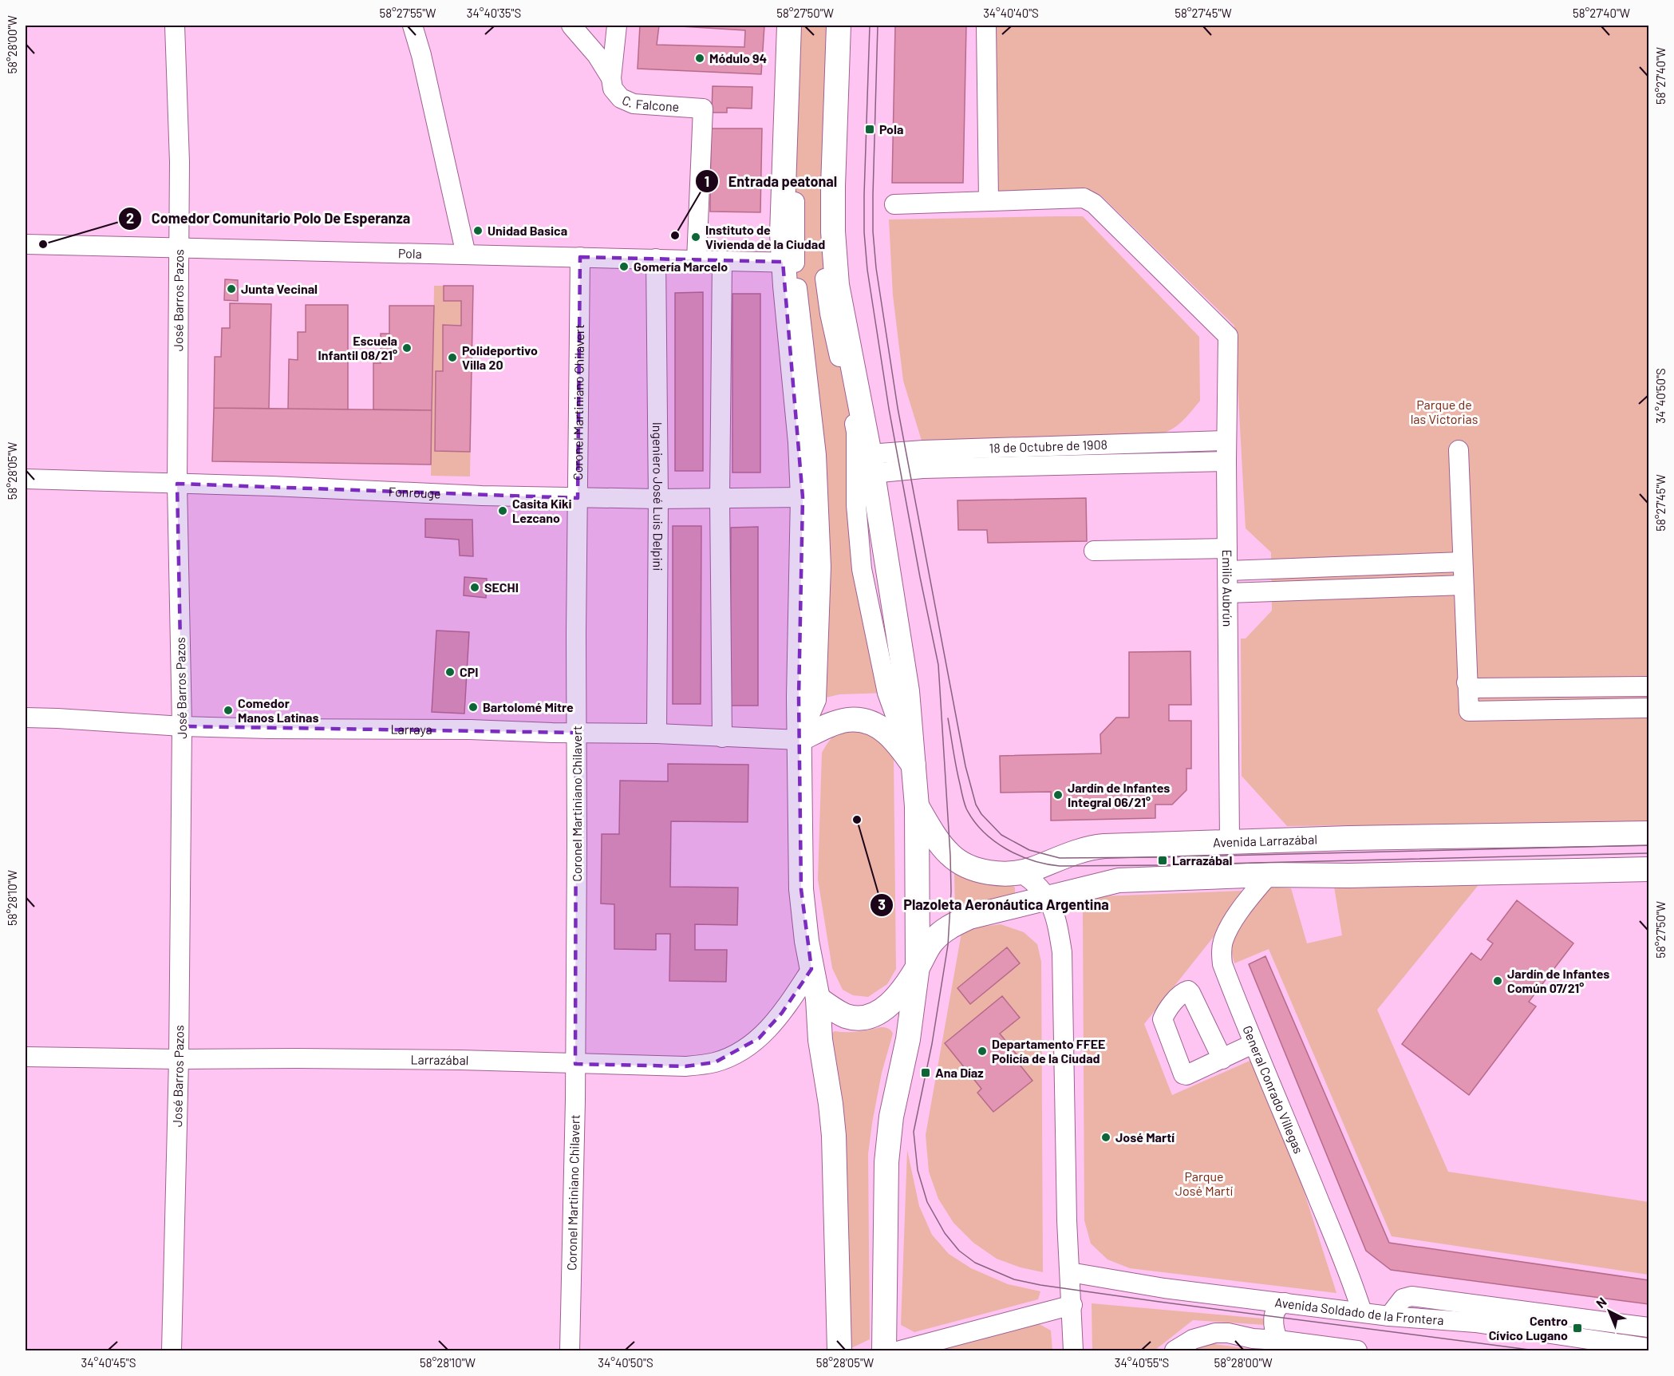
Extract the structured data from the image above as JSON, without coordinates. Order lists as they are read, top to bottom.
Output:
{
  "streets": {
    "main road": ["Avenida Larrazábal"],
    "street": [
      "C. Falcone",
      "Pola",
      "José Barros Pazos",
      "Coronel Martiniano Chilavert",
      "18 de Octubre de 1908",
      "Fonrouge",
      "Ingeniero José Luis Delpini",
      "Emilio Aubrún",
      "Larraya",
      "Larrazábal",
      "General Conrado Villegas",
      "Avenida Soldado de la Frontera"
    ]
  },
  "crossings": [
    ["C. Falcone", "Pola"],
    ["Pola", "José Barros Pazos"],
    ["Pola", "Coronel Martiniano Chilavert"],
    ["Pola", "Ingeniero José Luis Delpini"],
    ["José Barros Pazos", "Fonrouge"],
    ["José Barros Pazos", "Larraya"],
    ["José Barros Pazos", "Larrazábal"],
    ["Coronel Martiniano Chilavert", "Fonrouge"],
    ["Coronel Martiniano Chilavert", "Larraya"],
    ["Coronel Martiniano Chilavert", "Larrazábal"],
    ["18 de Octubre de 1908", "Emilio Aubrún"],
    ["Fonrouge", "Ingeniero José Luis Delpini"],
    ["Ingeniero José Luis Delpini", "Larraya"],
    ["Emilio Aubrún", "Avenida Larrazábal"],
    ["General Conrado Villegas", "Avenida Soldado de la Frontera"]
  ],
  "parks": ["Parque de las Victorias", "Parque José Martí"],
  "places": {
    "other": [
      "Módulo 94",
      "Unidad Basica",
      "Entrada peatonal",
      "Instituto de Vivienda de la Ciudad",
      "Comedor Comunitario Polo De Esperanza",
      "Gomería Marcelo",
      "Junta Vecinal",
      "Escuela Infantil 08/21°",
      "Polideportivo Villa 20",
      "Casita Kiki Lezcano",
      "SECHI",
      "CPI",
      "Bartolomé Mitre",
      "Comedor Manos Latinas",
      "Jardín de Infantes Integral 06/21°",
      "Plazoleta Aeronáutica Argentina",
      "Jardín de Infantes Común 07/21°",
      "Departamento FFEE Policía de la Ciudad",
      "José Martí"
    ],
    "transit": [
      "Pola",
      "Larrazábal",
      "Ana Díaz",
      "Centro Cívico Lugano"
    ]
  },
  "north": "top left",
  "coordinates": [
    "58°27'55\"W",
    "34°40'35\"S",
    "58°27'50\"W",
    "34°40'40\"S",
    "58°27'45\"W",
    "58°27'40\"W",
    "58°28'00\"W",
    "34°40'50\"S",
    "58°28'05\"W",
    "58°28'10\"W",
    "34°40'45\"S",
    "34°40'55\"S"
  ]
}
